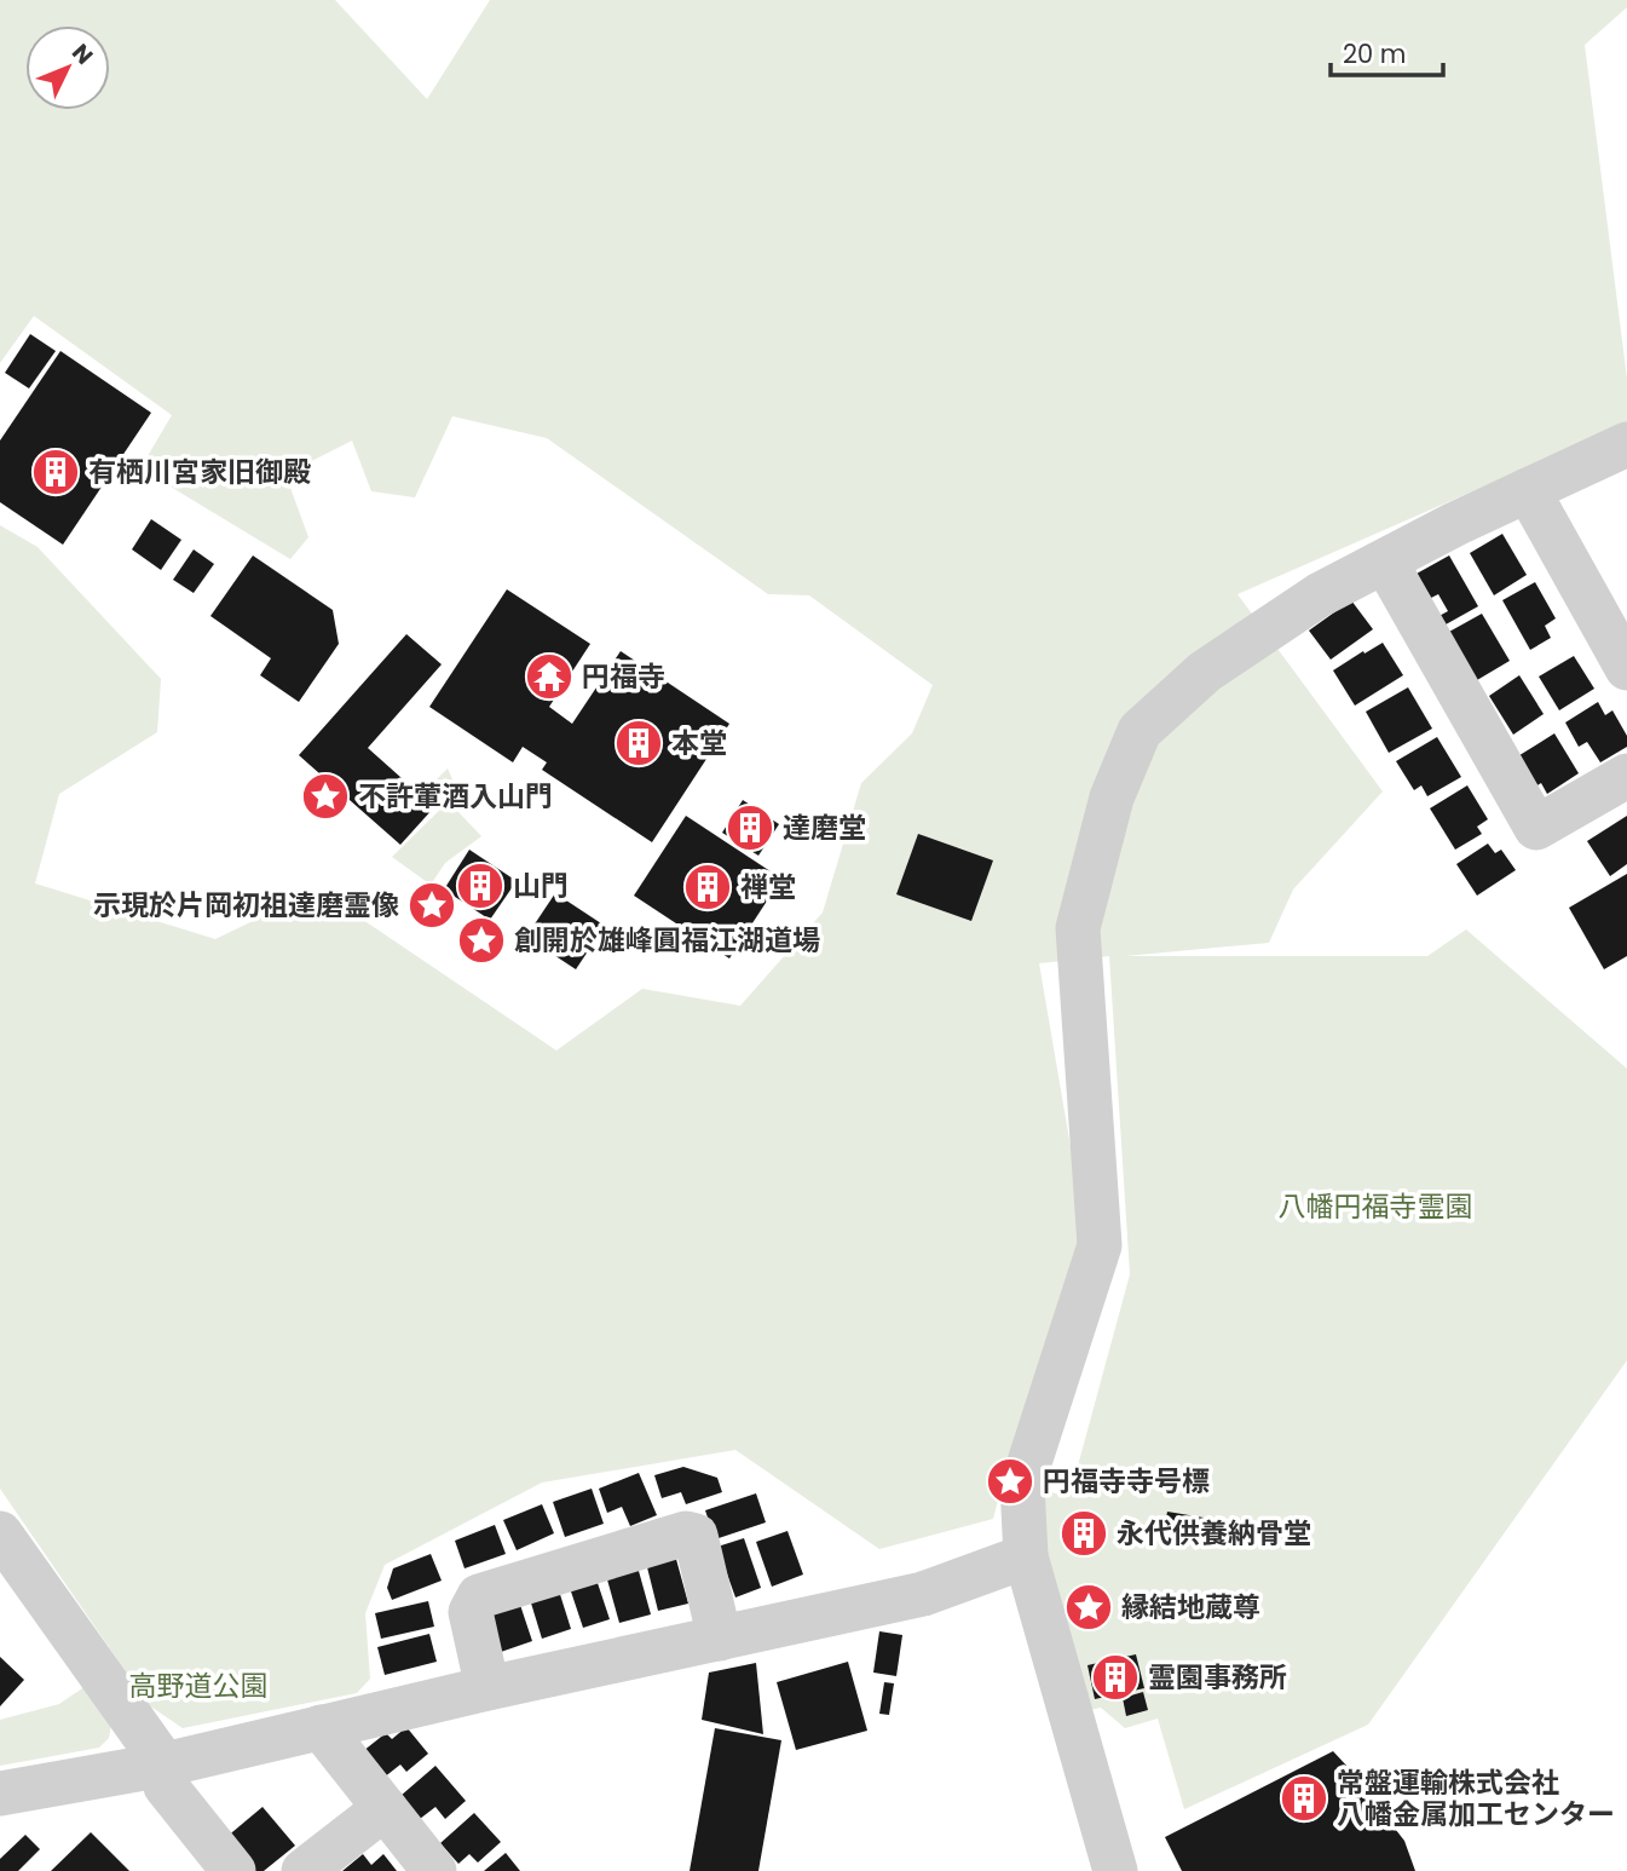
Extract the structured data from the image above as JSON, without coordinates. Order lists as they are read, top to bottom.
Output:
{
  "parks": ["八幡円福寺霊園", "高野道公園"],
  "places": {
    "building": [
      "有栖川宮家旧御殿",
      "本堂",
      "達磨堂",
      "山門",
      "禅堂",
      "永代供養納骨堂",
      "霊園事務所",
      "常盤運輸株式会社 八幡金属加工センター"
    ],
    "temple": ["円福寺"],
    "place": [
      "不許葷酒入山門",
      "示現於片岡初祖達磨霊像",
      "創開於雄峰圓福江湖道場",
      "円福寺寺号標",
      "縁結地蔵尊"
    ]
  },
  "scale_bar": "20 m",
  "north": "top right"
}
